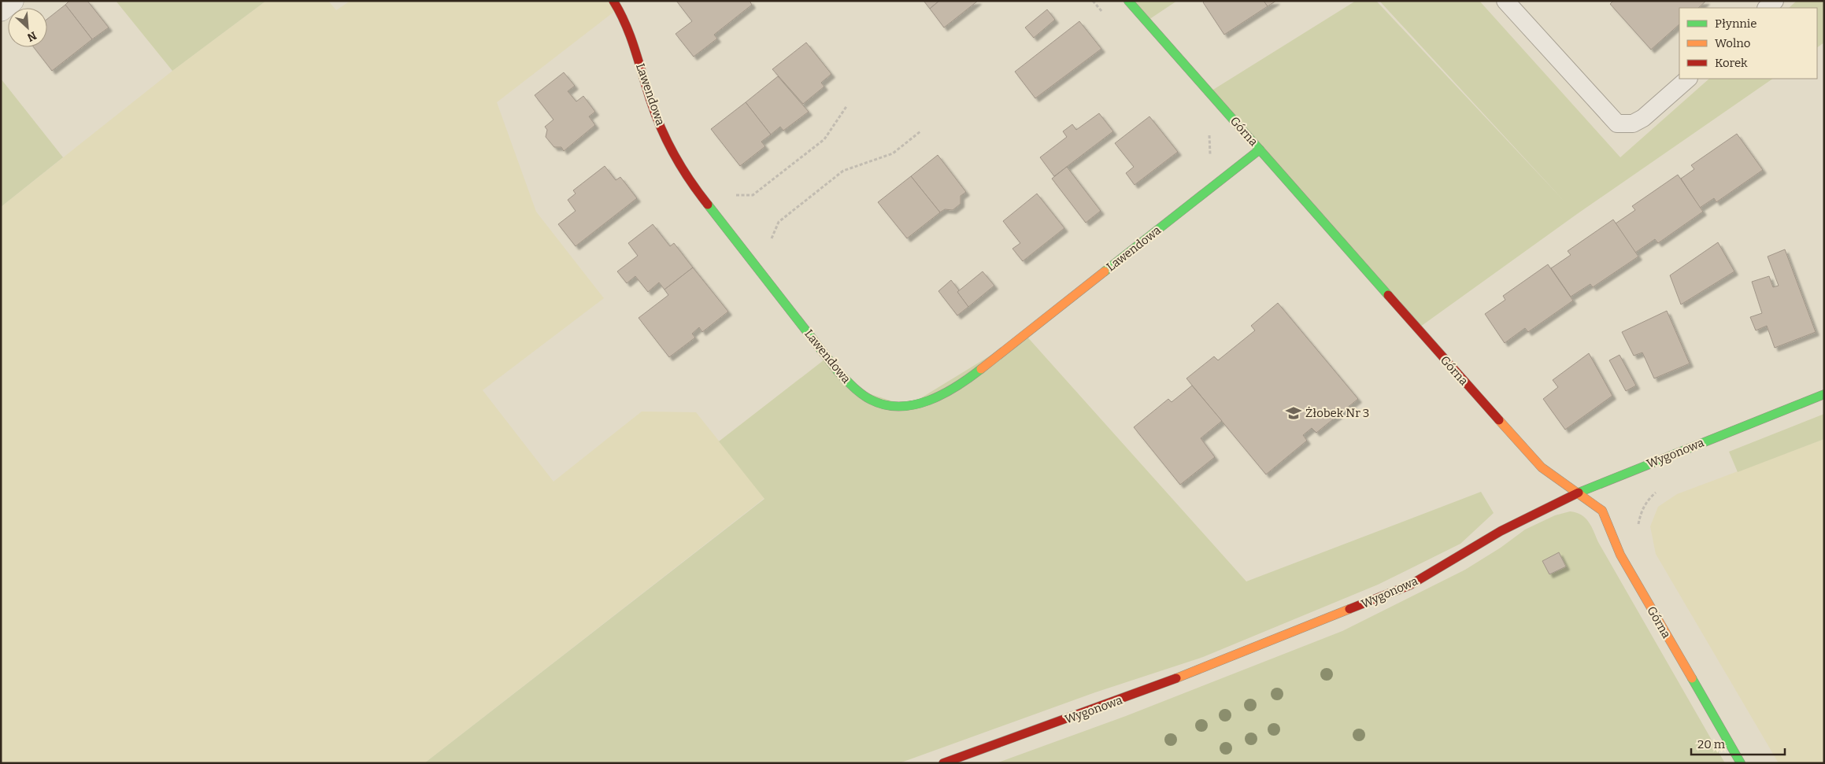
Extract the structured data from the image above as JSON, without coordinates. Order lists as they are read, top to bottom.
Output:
{
  "streets": {
    "street": ["Lawendowa", "Górna", "Wygonowa"]
  },
  "crossings": [
    ["Lawendowa", "Górna"],
    ["Górna", "Wygonowa"]
  ],
  "places": {
    "school or university": ["Żłobek Nr 3"]
  },
  "legend": ["Płynnie", "Wolno", "Korek"],
  "scale_bar": "20 m",
  "north": "bottom right"
}
